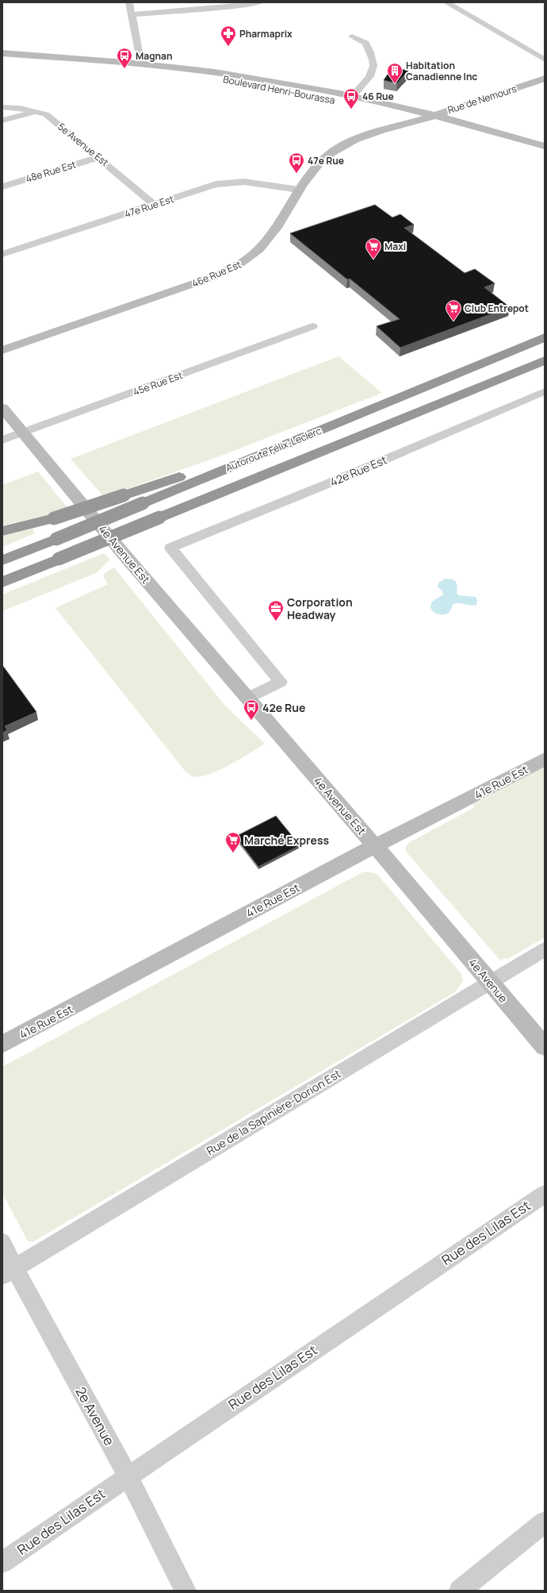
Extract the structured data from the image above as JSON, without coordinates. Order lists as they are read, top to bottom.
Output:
{
  "streets": {
    "highway": ["Autoroute Félix-Leclerc"],
    "street": [
      "Boulevard Henri-Bourassa",
      "Rue de Nemours",
      "5e Avenue Est",
      "48e Rue Est",
      "47e Rue Est",
      "46e Rue Est",
      "45e Rue Est",
      "42e Rue Est",
      "4e Avenue Est",
      "41e Rue Est",
      "4e Avenue",
      "Rue de la Sapinière-Dorion Est",
      "Rue des Lilas Est",
      "2e Avenue"
    ]
  },
  "crossings": [
    ["Boulevard Henri-Bourassa", "Rue de Nemours"],
    ["Boulevard Henri-Bourassa", "46e Rue Est"],
    ["Rue de Nemours", "46e Rue Est"],
    ["5e Avenue Est", "48e Rue Est"],
    ["5e Avenue Est", "47e Rue Est"],
    ["47e Rue Est", "46e Rue Est"],
    ["45e Rue Est", "4e Avenue Est"],
    ["42e Rue Est", "4e Avenue Est"],
    ["4e Avenue Est", "41e Rue Est"],
    ["4e Avenue Est", "4e Avenue"],
    ["4e Avenue", "Rue de la Sapinière-Dorion Est"],
    ["Rue de la Sapinière-Dorion Est", "2e Avenue"],
    ["Rue des Lilas Est", "2e Avenue"]
  ],
  "places": {
    "pharmacy": ["Pharmaprix"],
    "bus stop": [
      "Magnan",
      "46 Rue",
      "47e Rue",
      "42e Rue"
    ],
    "building": ["Habitation Canadienne Inc"],
    "supermarket": ["Maxi", "Club Entrepot", "Marché Express"],
    "office": ["Corporation Headway"]
  }
}
